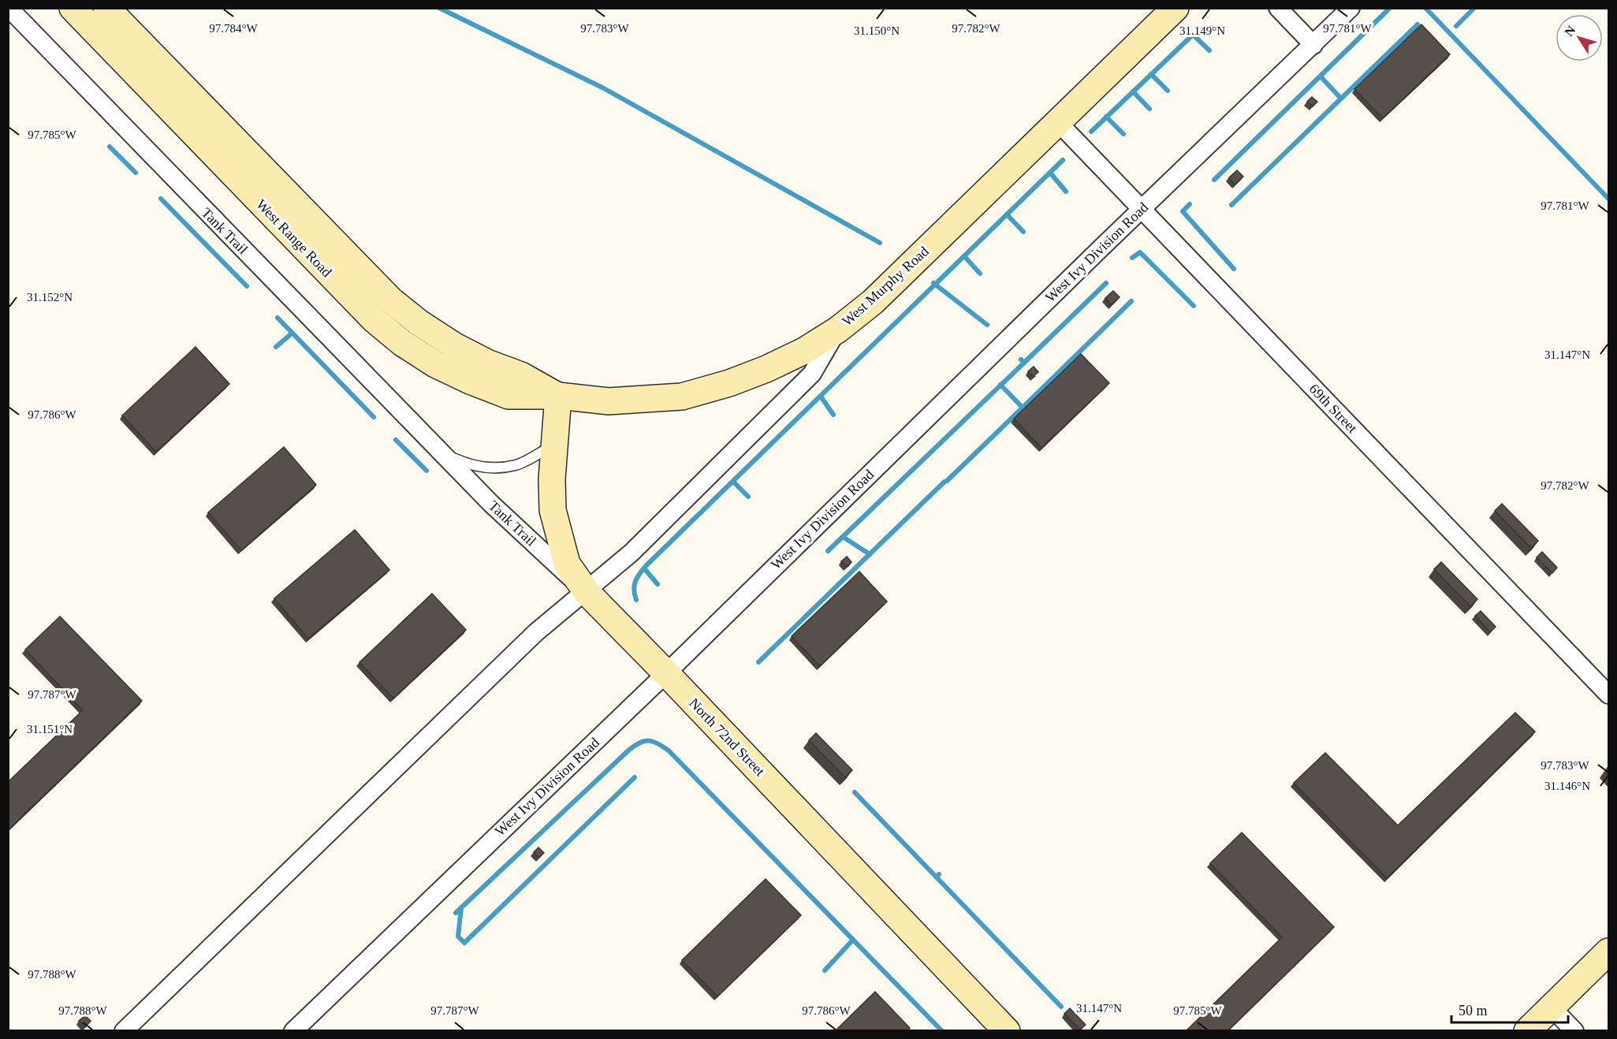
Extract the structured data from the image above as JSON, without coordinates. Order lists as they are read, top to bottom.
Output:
{
  "streets": {
    "street": [
      "Tank Trail",
      "West Range Road",
      "West Ivy Division Road",
      "West Murphy Road",
      "69th Street",
      "North 72nd Street"
    ]
  },
  "crossings": [
    ["Tank Trail", "West Murphy Road"],
    ["Tank Trail", "North 72nd Street"],
    ["West Range Road", "West Murphy Road"],
    ["West Range Road", "North 72nd Street"],
    ["West Ivy Division Road", "69th Street"],
    ["West Ivy Division Road", "North 72nd Street"],
    ["West Murphy Road", "69th Street"],
    ["West Murphy Road", "North 72nd Street"]
  ],
  "scale_bar": "50 m",
  "north": "top left",
  "coordinates": [
    "97.784°W",
    "97.783°W",
    "97.782°W",
    "97.781°W",
    "31.150°N",
    "31.149°N",
    "97.785°W",
    "31.152°N",
    "31.147°N",
    "97.786°W",
    "97.787°W",
    "31.151°N",
    "31.146°N",
    "97.788°W"
  ]
}
